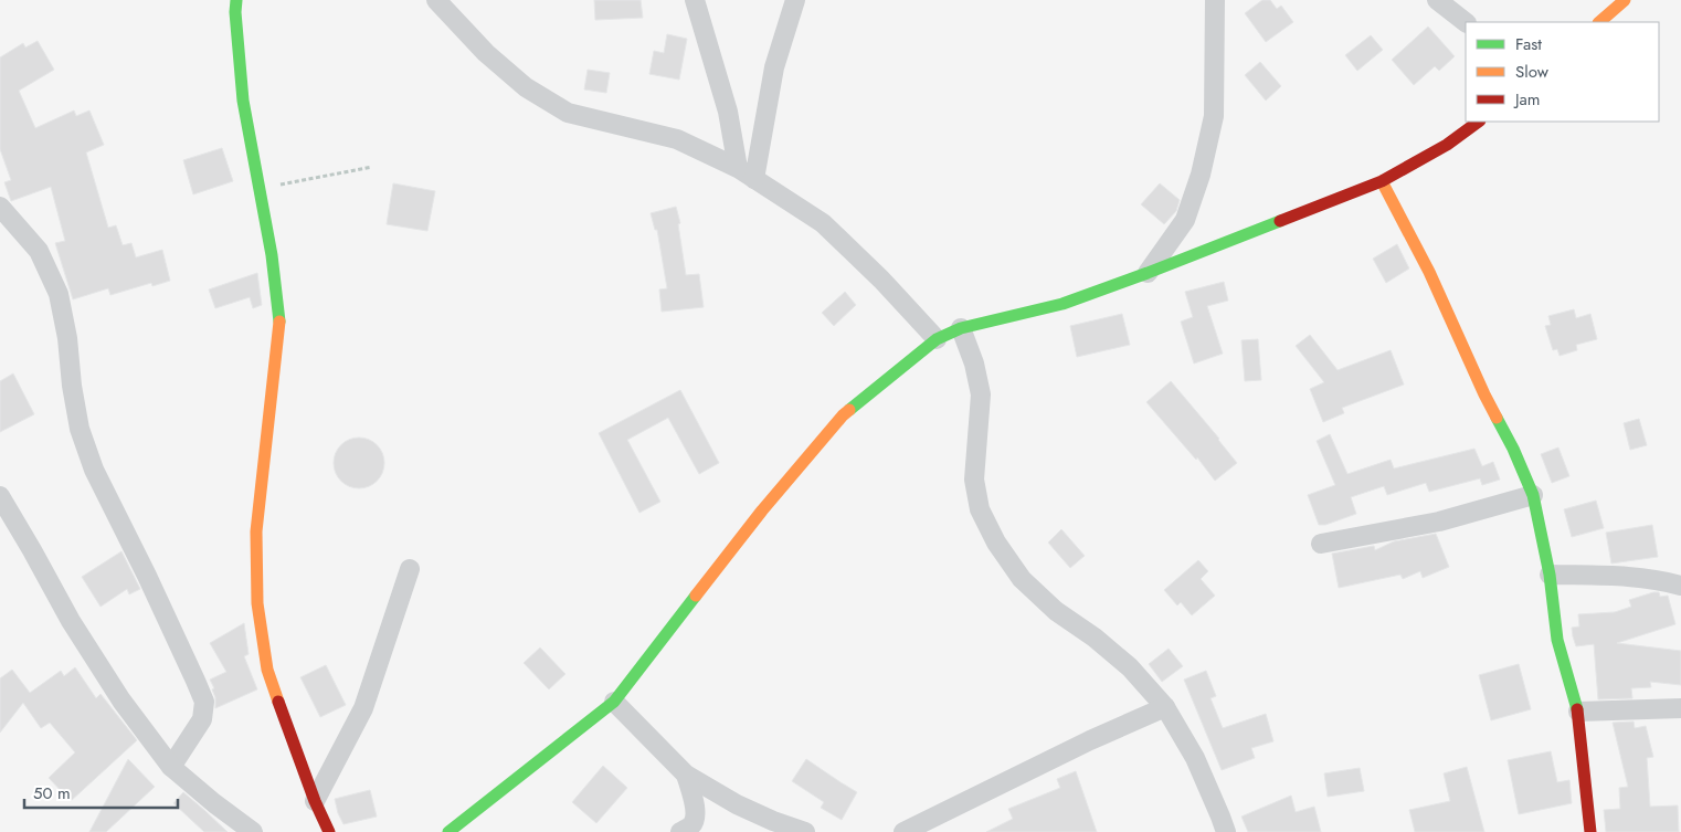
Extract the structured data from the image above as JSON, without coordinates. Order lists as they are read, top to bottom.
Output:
{
  "legend": ["Fast", "Slow", "Jam"],
  "scale_bar": "50 m"
}
